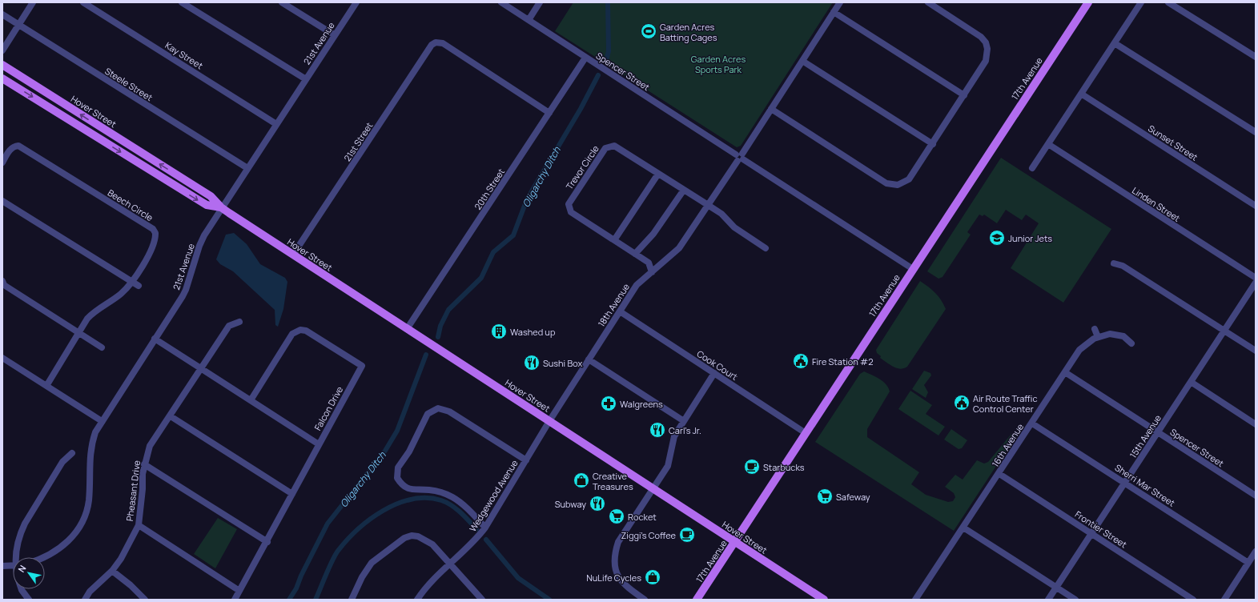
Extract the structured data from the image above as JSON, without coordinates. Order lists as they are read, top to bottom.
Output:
{
  "streets": {
    "main road": ["17th Avenue", "Hover Street"],
    "street": [
      "21st Avenue",
      "Kay Street",
      "Spencer Street",
      "Steele Street",
      "21st Street",
      "Sunset Street",
      "Trevor Circle",
      "20th Street",
      "Linden Street",
      "Beech Circle",
      "18th Avenue",
      "Cook Court",
      "Falcon Drive",
      "15th Avenue",
      "16th Avenue",
      "Sherri Mar Street",
      "Pheasant Drive",
      "Wedgewood Avenue",
      "Frontier Street"
    ]
  },
  "crossings": [
    ["21st Avenue", "Kay Street"],
    ["21st Avenue", "Steele Street"],
    ["21st Avenue", "Hover Street"],
    ["Spencer Street", "17th Avenue"],
    ["Spencer Street", "20th Street"],
    ["Spencer Street", "18th Avenue"],
    ["Spencer Street", "15th Avenue"],
    ["Spencer Street", "16th Avenue"],
    ["17th Avenue", "Hover Street"],
    ["17th Avenue", "Cook Court"],
    ["Hover Street", "21st Street"],
    ["Hover Street", "20th Street"],
    ["Hover Street", "18th Avenue"],
    ["Hover Street", "Wedgewood Avenue"],
    ["21st Street", "20th Street"],
    ["Trevor Circle", "18th Avenue"],
    ["18th Avenue", "Cook Court"],
    ["18th Avenue", "Wedgewood Avenue"],
    ["15th Avenue", "Sherri Mar Street"],
    ["15th Avenue", "Frontier Street"],
    ["16th Avenue", "Sherri Mar Street"],
    ["16th Avenue", "Frontier Street"]
  ],
  "water": ["Oligarchy Ditch"],
  "parks": ["Garden Acres Sports Park"],
  "places": {
    "sports": ["Garden Acres Batting Cages"],
    "school or university": ["Junior Jets"],
    "building": ["Washed up"],
    "public building": ["Fire Station #2", "Air Route Traffic Control Center"],
    "restaurant": ["Sushi Box", "Carl's Jr.", "Subway"],
    "pharmacy": ["Walgreens"],
    "cafe": ["Starbucks", "Ziggi's Coffee"],
    "shop": ["Creative Treasures", "NuLife Cycles"],
    "supermarket": ["Safeway", "Rocket"]
  },
  "north": "top left"
}
